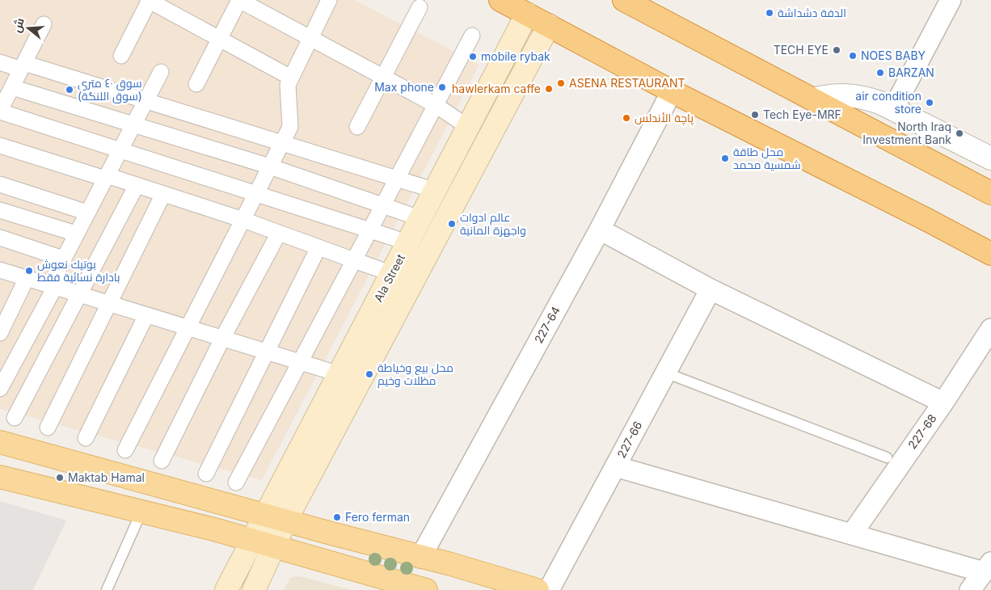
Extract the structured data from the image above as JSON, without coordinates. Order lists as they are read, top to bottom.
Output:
{
  "streets": {
    "main road": ["Ala Street"],
    "street": ["227-64", "227-68", "227-66"]
  },
  "places": [
    "الدفة دشداشة",
    "TECH EYE",
    "NOES BABY",
    "mobile rybak",
    "BARZAN",
    "ASENA RESTAURANT",
    "Max phone",
    "hawlerkam caffe",
    "سوق ٤٠ متري (سوق اللنگة)",
    "air condition store",
    "Tech Eye-MRF",
    "پاچة الأندلس",
    "North Iraq Investment Bank",
    "محل طاقة شمسية محمد",
    "عالم ادوات واجهزة المانية",
    "بوتيك نعوش بادارة نسائية فقط",
    "محل بيع وخياطة مظلات وخيم",
    "Maktab Hamal",
    "Fero ferman"
  ],
  "north": "left"
}
